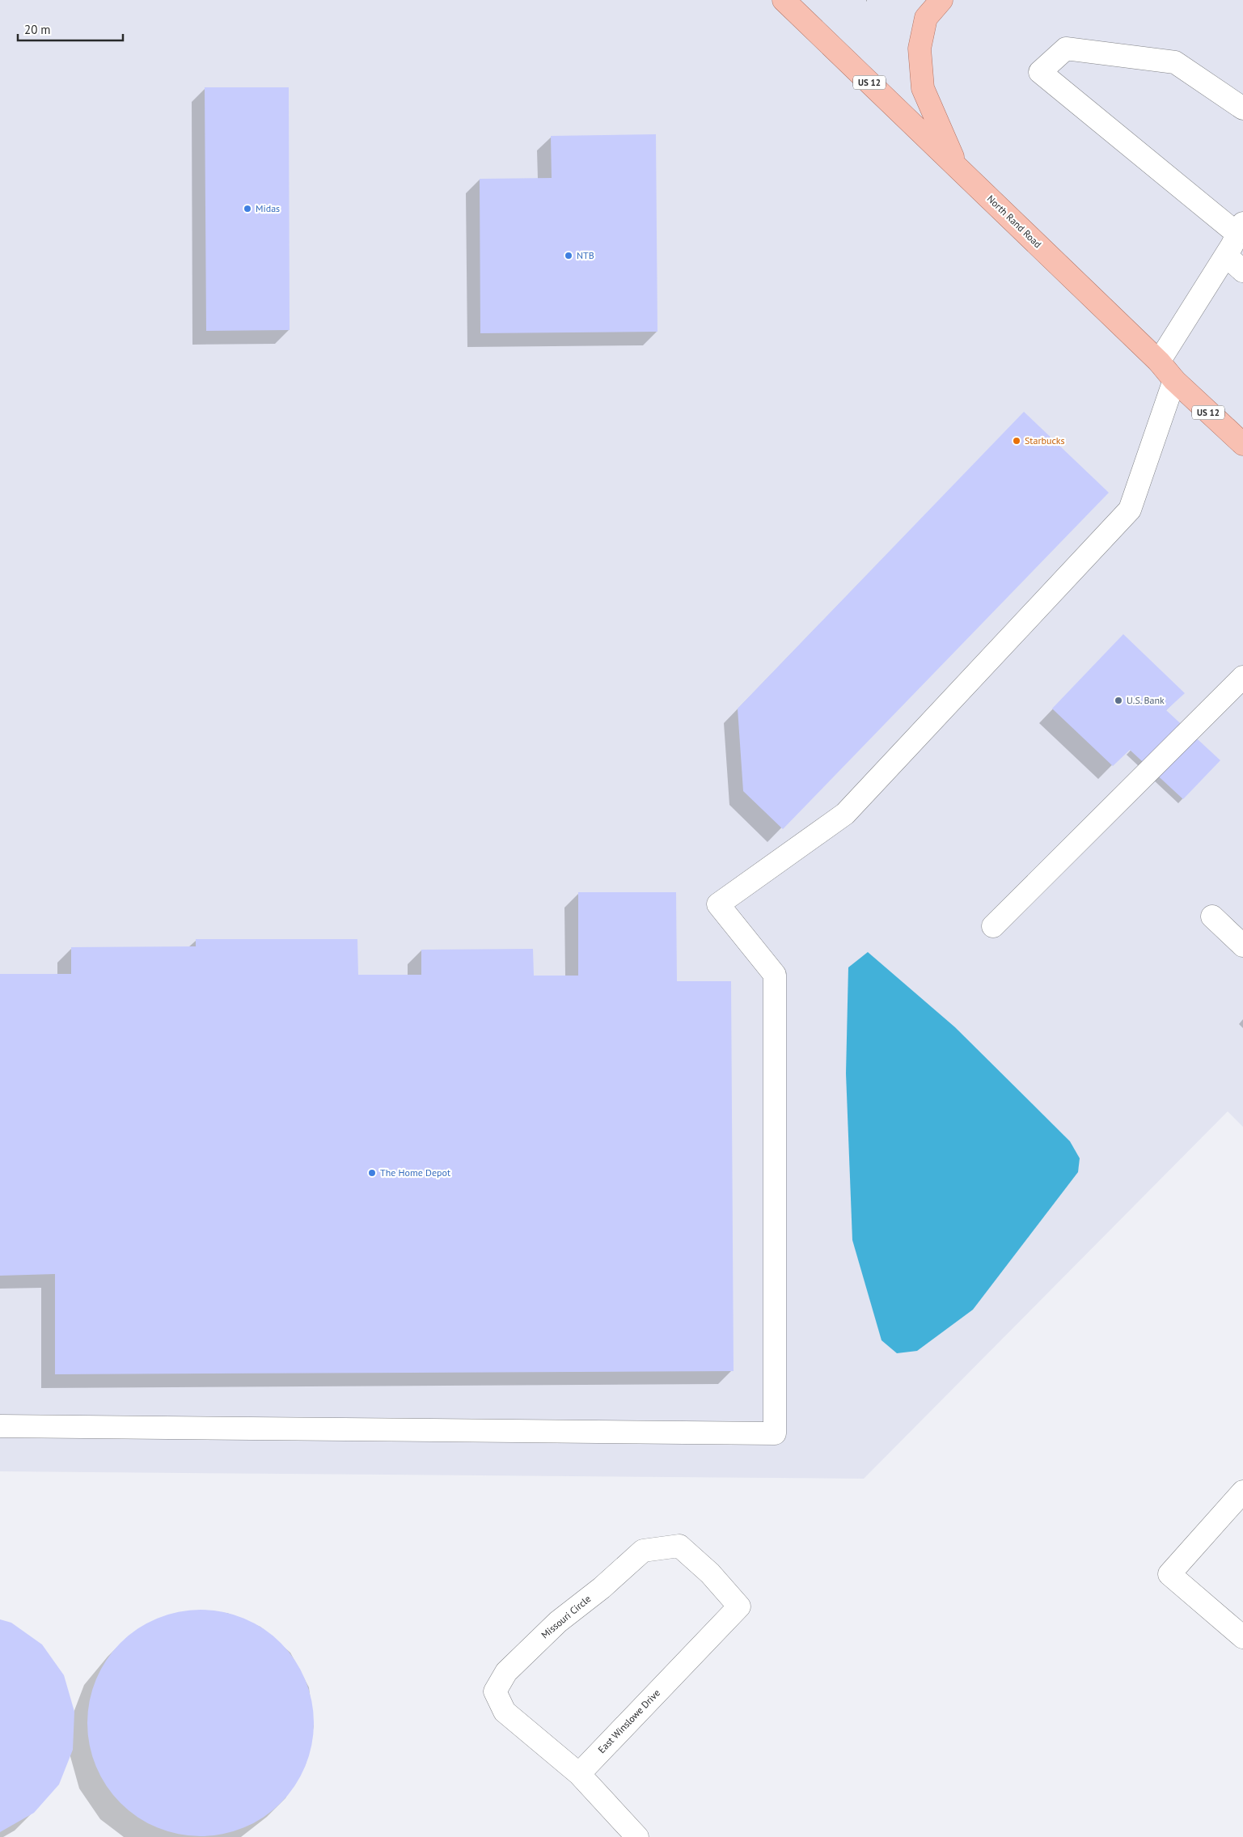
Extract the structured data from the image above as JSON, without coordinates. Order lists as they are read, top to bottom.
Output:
{
  "streets": {
    "main road": ["US 12", "North Rand Road"],
    "street": ["Missouri Circle", "East Winslowe Drive"]
  },
  "crossings": [
    ["Missouri Circle", "East Winslowe Drive"]
  ],
  "places": [
    "Midas",
    "NTB",
    "Starbucks",
    "U.S. Bank",
    "The Home Depot"
  ],
  "scale_bar": "20 m"
}
